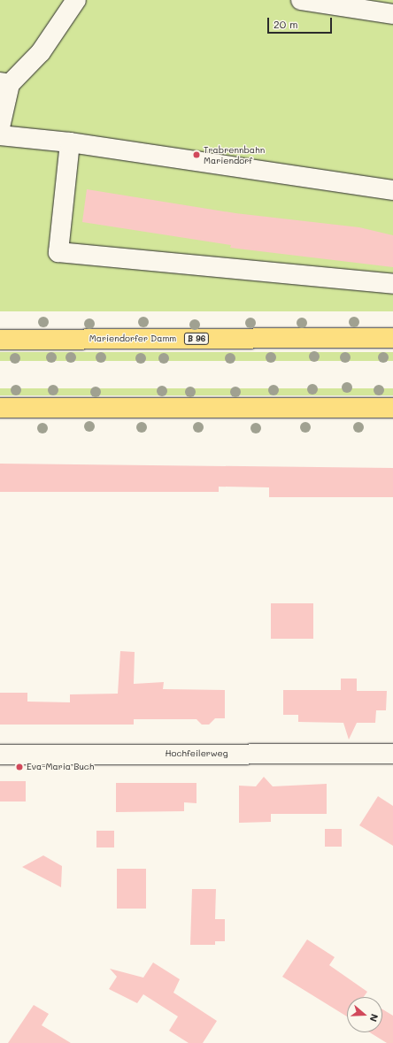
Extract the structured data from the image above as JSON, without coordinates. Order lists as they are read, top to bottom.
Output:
{
  "streets": {
    "main road": ["Mariendorfer Damm", "B 96"],
    "street": ["Hochfeilerweg"]
  },
  "places": ["Trabrennbahn Mariendorf", "Eva-Maria Buch"],
  "scale_bar": "20 m",
  "north": "right"
}
